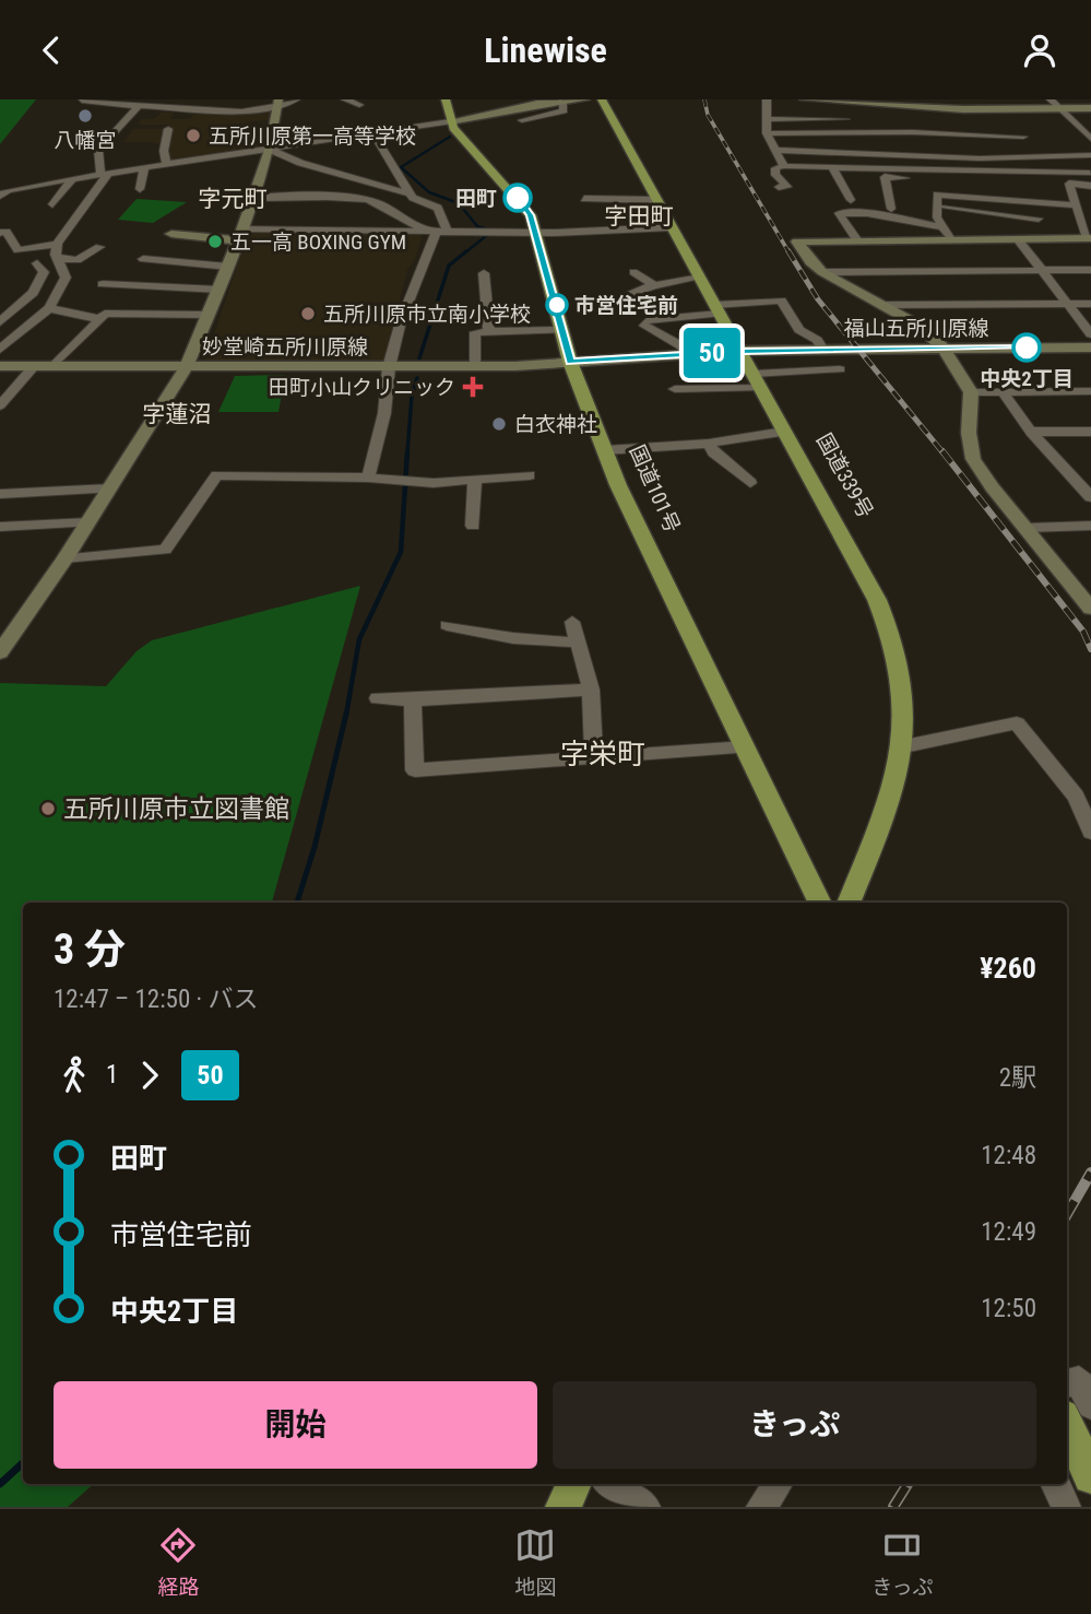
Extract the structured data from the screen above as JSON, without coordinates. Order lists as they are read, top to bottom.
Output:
{
  "streets": {
    "highway": ["国道339号", "国道101号"],
    "street": ["福山五所川原線", "妙堂崎五所川原線"]
  },
  "crossings": [
    ["福山五所川原線", "妙堂崎五所川原線"],
    ["福山五所川原線", "国道339号"],
    ["妙堂崎五所川原線", "国道101号"]
  ],
  "districts": [
    "字元町",
    "字田町",
    "字蓮沼",
    "字栄町"
  ],
  "places": {
    "other": [
      "八幡宮",
      "五所川原第一高等学校",
      "田町",
      "五一高 BOXING GYM",
      "市営住宅前",
      "五所川原市立南小学校",
      "中央2丁目",
      "白衣神社",
      "五所川原市立図書館"
    ],
    "health": ["田町小山クリニック"]
  },
  "lines": ["bus line 50"],
  "page": {
    "header": "Linewise",
    "on_map": "50",
    "heading": ["3 分", "12:47 – 12:50 · バス", "¥260"],
    "legs": ["1", "50", "2駅"],
    "list": [
      {
        "name": "田町",
        "value": "12:48"
      },
      {
        "name": "市営住宅前",
        "value": "12:49"
      },
      {
        "name": "中央2丁目",
        "value": "12:50"
      }
    ],
    "buttons": ["開始", "きっぷ"],
    "tabs": ["経路", "地図", "きっぷ"]
  }
}
